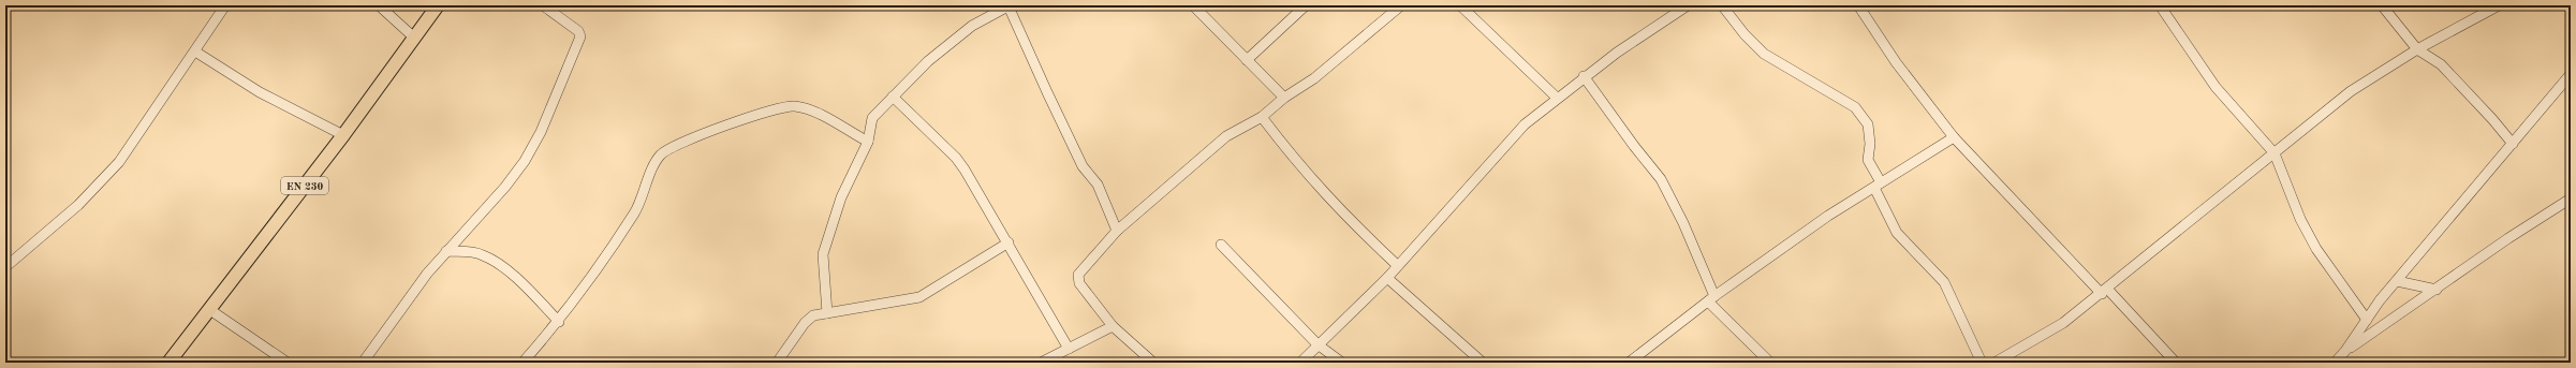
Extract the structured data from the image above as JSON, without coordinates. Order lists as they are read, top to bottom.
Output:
{
  "streets": {
    "main road": ["EN 230"]
  }
}
